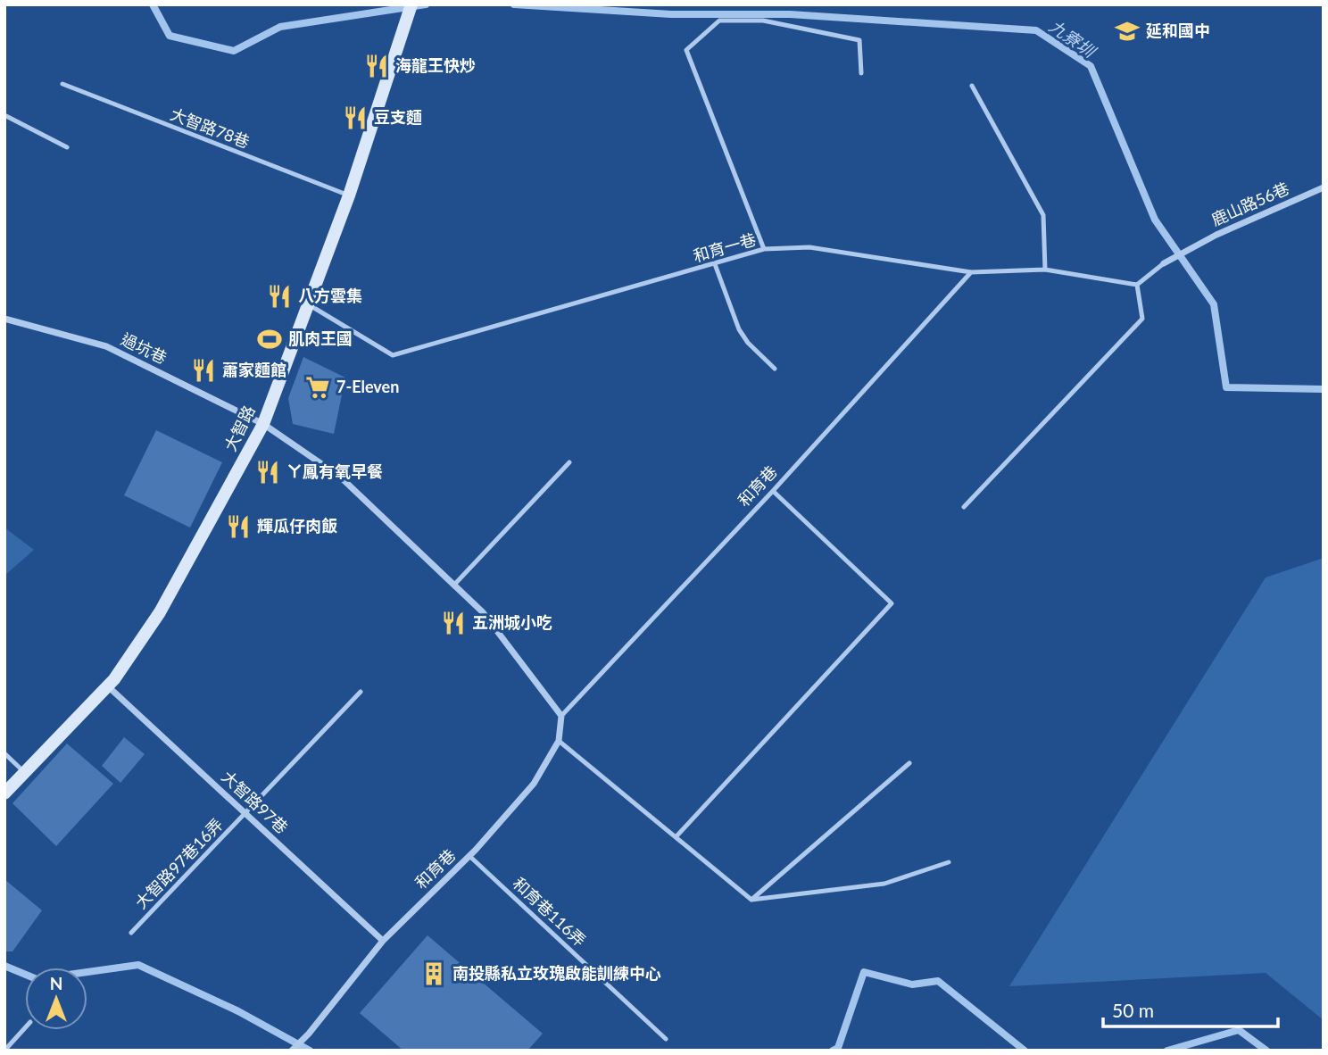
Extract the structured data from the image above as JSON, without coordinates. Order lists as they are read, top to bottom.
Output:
{
  "streets": {
    "street": [
      "鹿山路56巷",
      "過坑巷",
      "大智路",
      "和育巷",
      "大智路97巷"
    ],
    "lane": [
      "大智路78巷",
      "和育一巷",
      "大智路97巷16弄",
      "和育巷116弄"
    ]
  },
  "crossings": [
    ["大智路78巷", "大智路"],
    ["和育一巷", "大智路"],
    ["和育一巷", "和育巷"],
    ["過坑巷", "大智路"],
    ["大智路", "大智路97巷"],
    ["和育巷", "大智路97巷"],
    ["和育巷", "和育巷116弄"],
    ["大智路97巷", "大智路97巷16弄"]
  ],
  "water": ["九寮圳"],
  "places": {
    "school or university": ["延和國中"],
    "restaurant": [
      "海龍王快炒",
      "豆支麵",
      "八方雲集",
      "蕭家麵館",
      "ㄚ鳳有氧早餐",
      "輝瓜仔肉飯",
      "五洲城小吃"
    ],
    "sports": ["肌肉王國"],
    "supermarket": ["7-Eleven"],
    "building": ["南投縣私立玫瑰啟能訓練中心"]
  },
  "scale_bar": "50 m",
  "north": "top"
}
